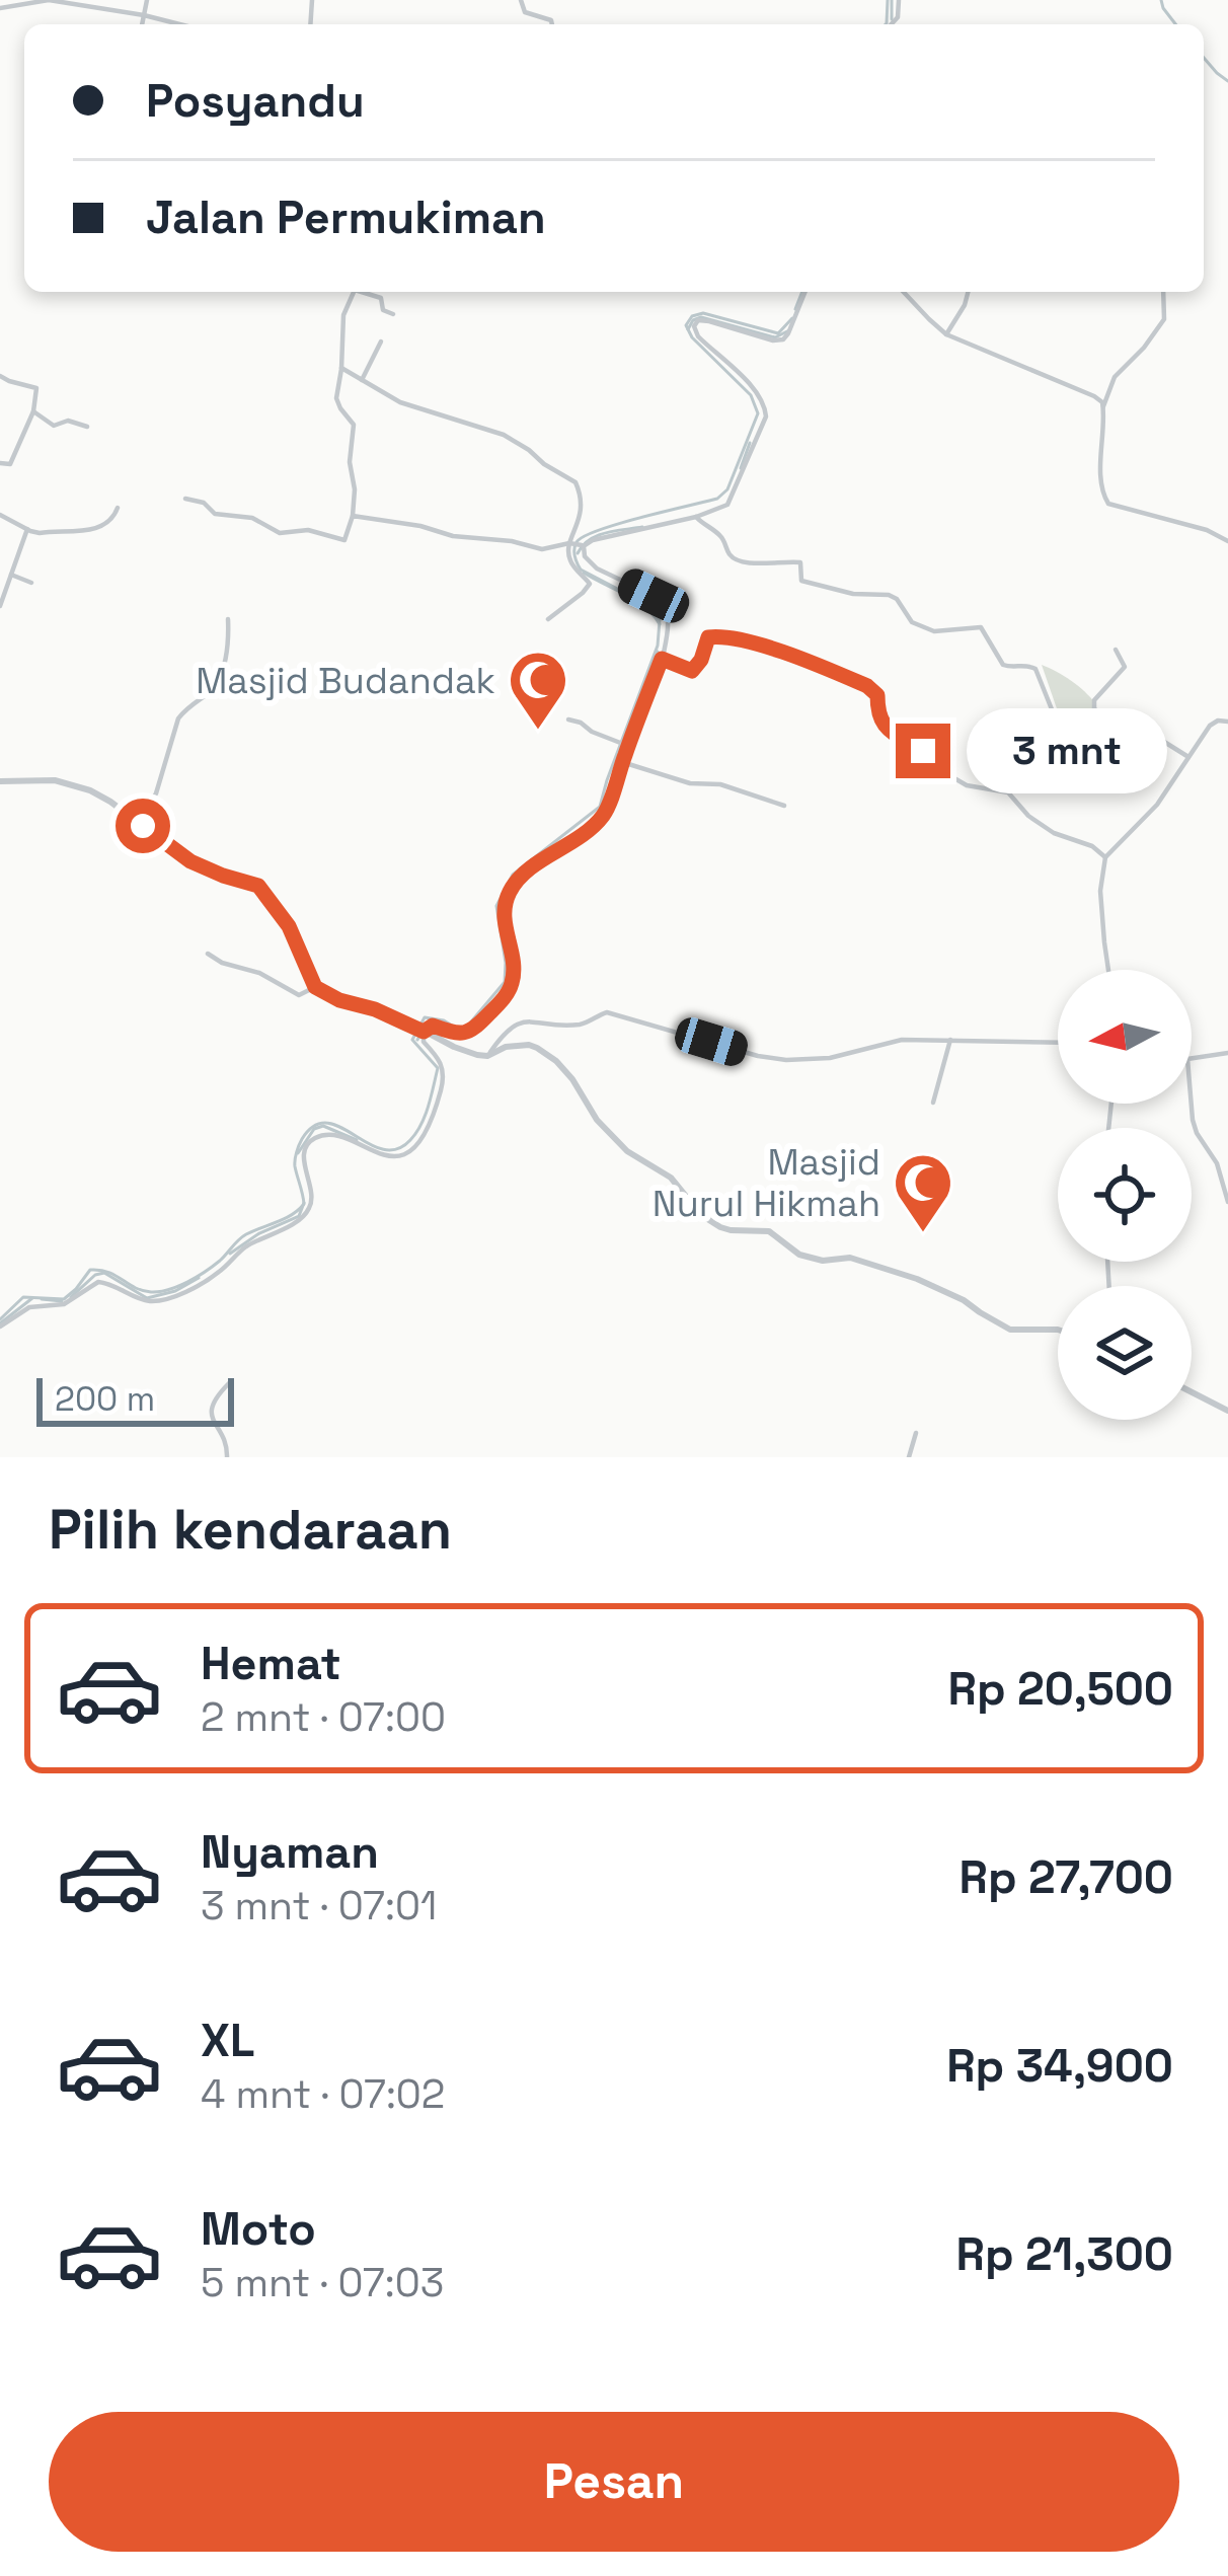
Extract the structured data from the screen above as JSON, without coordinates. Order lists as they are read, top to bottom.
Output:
{
  "places": {
    "mosque": ["Masjid Budandak", "Masjid Nurul Hikmah"]
  },
  "scale_bar": "200 m",
  "north": "left",
  "page": {
    "banner": ["Posyandu", "Jalan Permukiman"],
    "bubble": "3 mnt",
    "scale": "200 m",
    "heading": "Pilih kendaraan",
    "list": [
      {
        "name": "Hemat",
        "note": "2 mnt · 07:00",
        "value": "Rp 20,500"
      },
      {
        "name": "Nyaman",
        "note": "3 mnt · 07:01",
        "value": "Rp 27,700"
      },
      {
        "name": "XL",
        "note": "4 mnt · 07:02",
        "value": "Rp 34,900"
      },
      {
        "name": "Moto",
        "note": "5 mnt · 07:03",
        "value": "Rp 21,300"
      }
    ],
    "buttons": "Pesan"
  }
}
